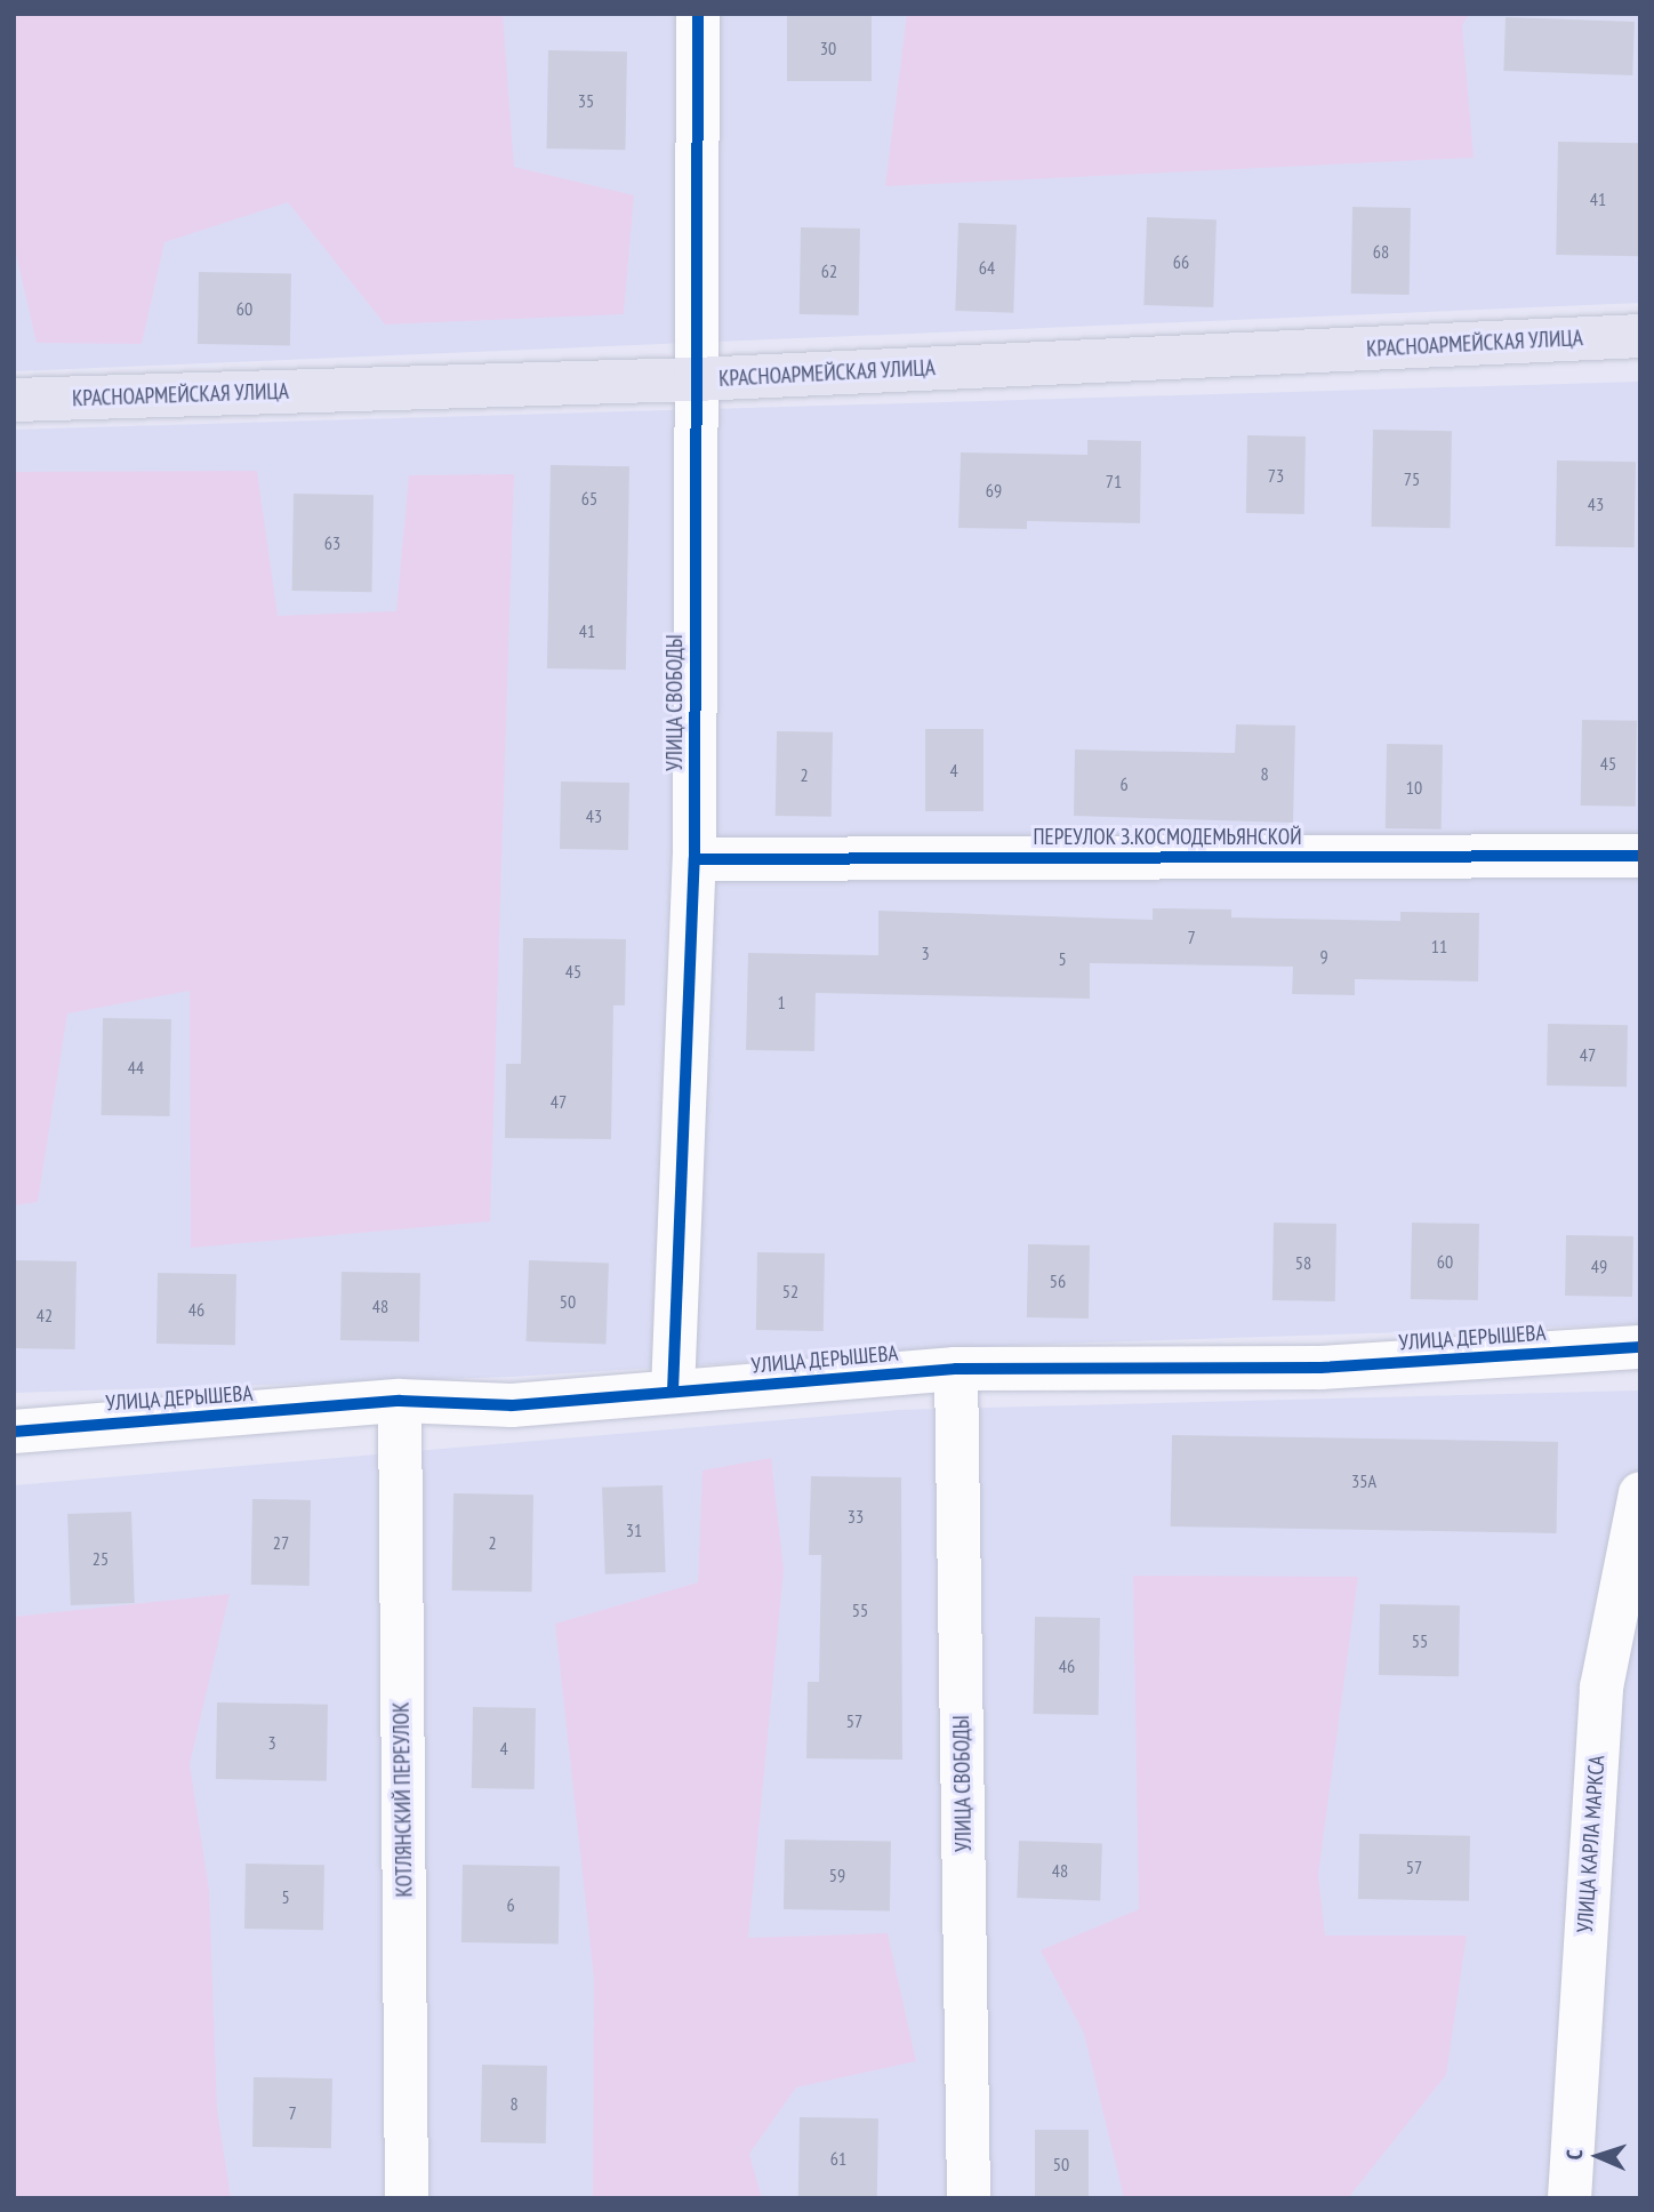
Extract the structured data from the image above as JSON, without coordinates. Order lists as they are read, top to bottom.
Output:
{
  "streets": {
    "main road": ["КРАСНОАРМЕЙСКАЯ УЛИЦА"],
    "street": [
      "УЛИЦА СВОБОДЫ",
      "ПЕРЕУЛОК З.КОСМОДЕМЬЯНСКОЙ",
      "УЛИЦА ДЕРЫШЕВА",
      "КОТЛЯНСКИЙ ПЕРЕУЛОК",
      "УЛИЦА КАРЛА МАРКСА"
    ]
  },
  "crossings": [
    ["КРАСНОАРМЕЙСКАЯ УЛИЦА", "УЛИЦА СВОБОДЫ"],
    ["УЛИЦА СВОБОДЫ", "ПЕРЕУЛОК З.КОСМОДЕМЬЯНСКОЙ"],
    ["УЛИЦА СВОБОДЫ", "УЛИЦА ДЕРЫШЕВА"],
    ["УЛИЦА ДЕРЫШЕВА", "КОТЛЯНСКИЙ ПЕРЕУЛОК"]
  ],
  "house_numbers": [
    "30",
    "35",
    "41",
    "68",
    "66",
    "64",
    "62",
    "60",
    "73",
    "75",
    "71",
    "69",
    "65",
    "43",
    "63",
    "41",
    "45",
    "4",
    "8",
    "2",
    "6",
    "10",
    "43",
    "7",
    "11",
    "3",
    "9",
    "5",
    "45",
    "1",
    "47",
    "44",
    "47",
    "60",
    "58",
    "49",
    "56",
    "52",
    "50",
    "48",
    "46",
    "42",
    "35А",
    "33",
    "31",
    "27",
    "2",
    "25",
    "55",
    "55",
    "46",
    "57",
    "3",
    "4",
    "57",
    "48",
    "59",
    "5",
    "6",
    "8",
    "7",
    "61",
    "50"
  ],
  "north": "left"
}
